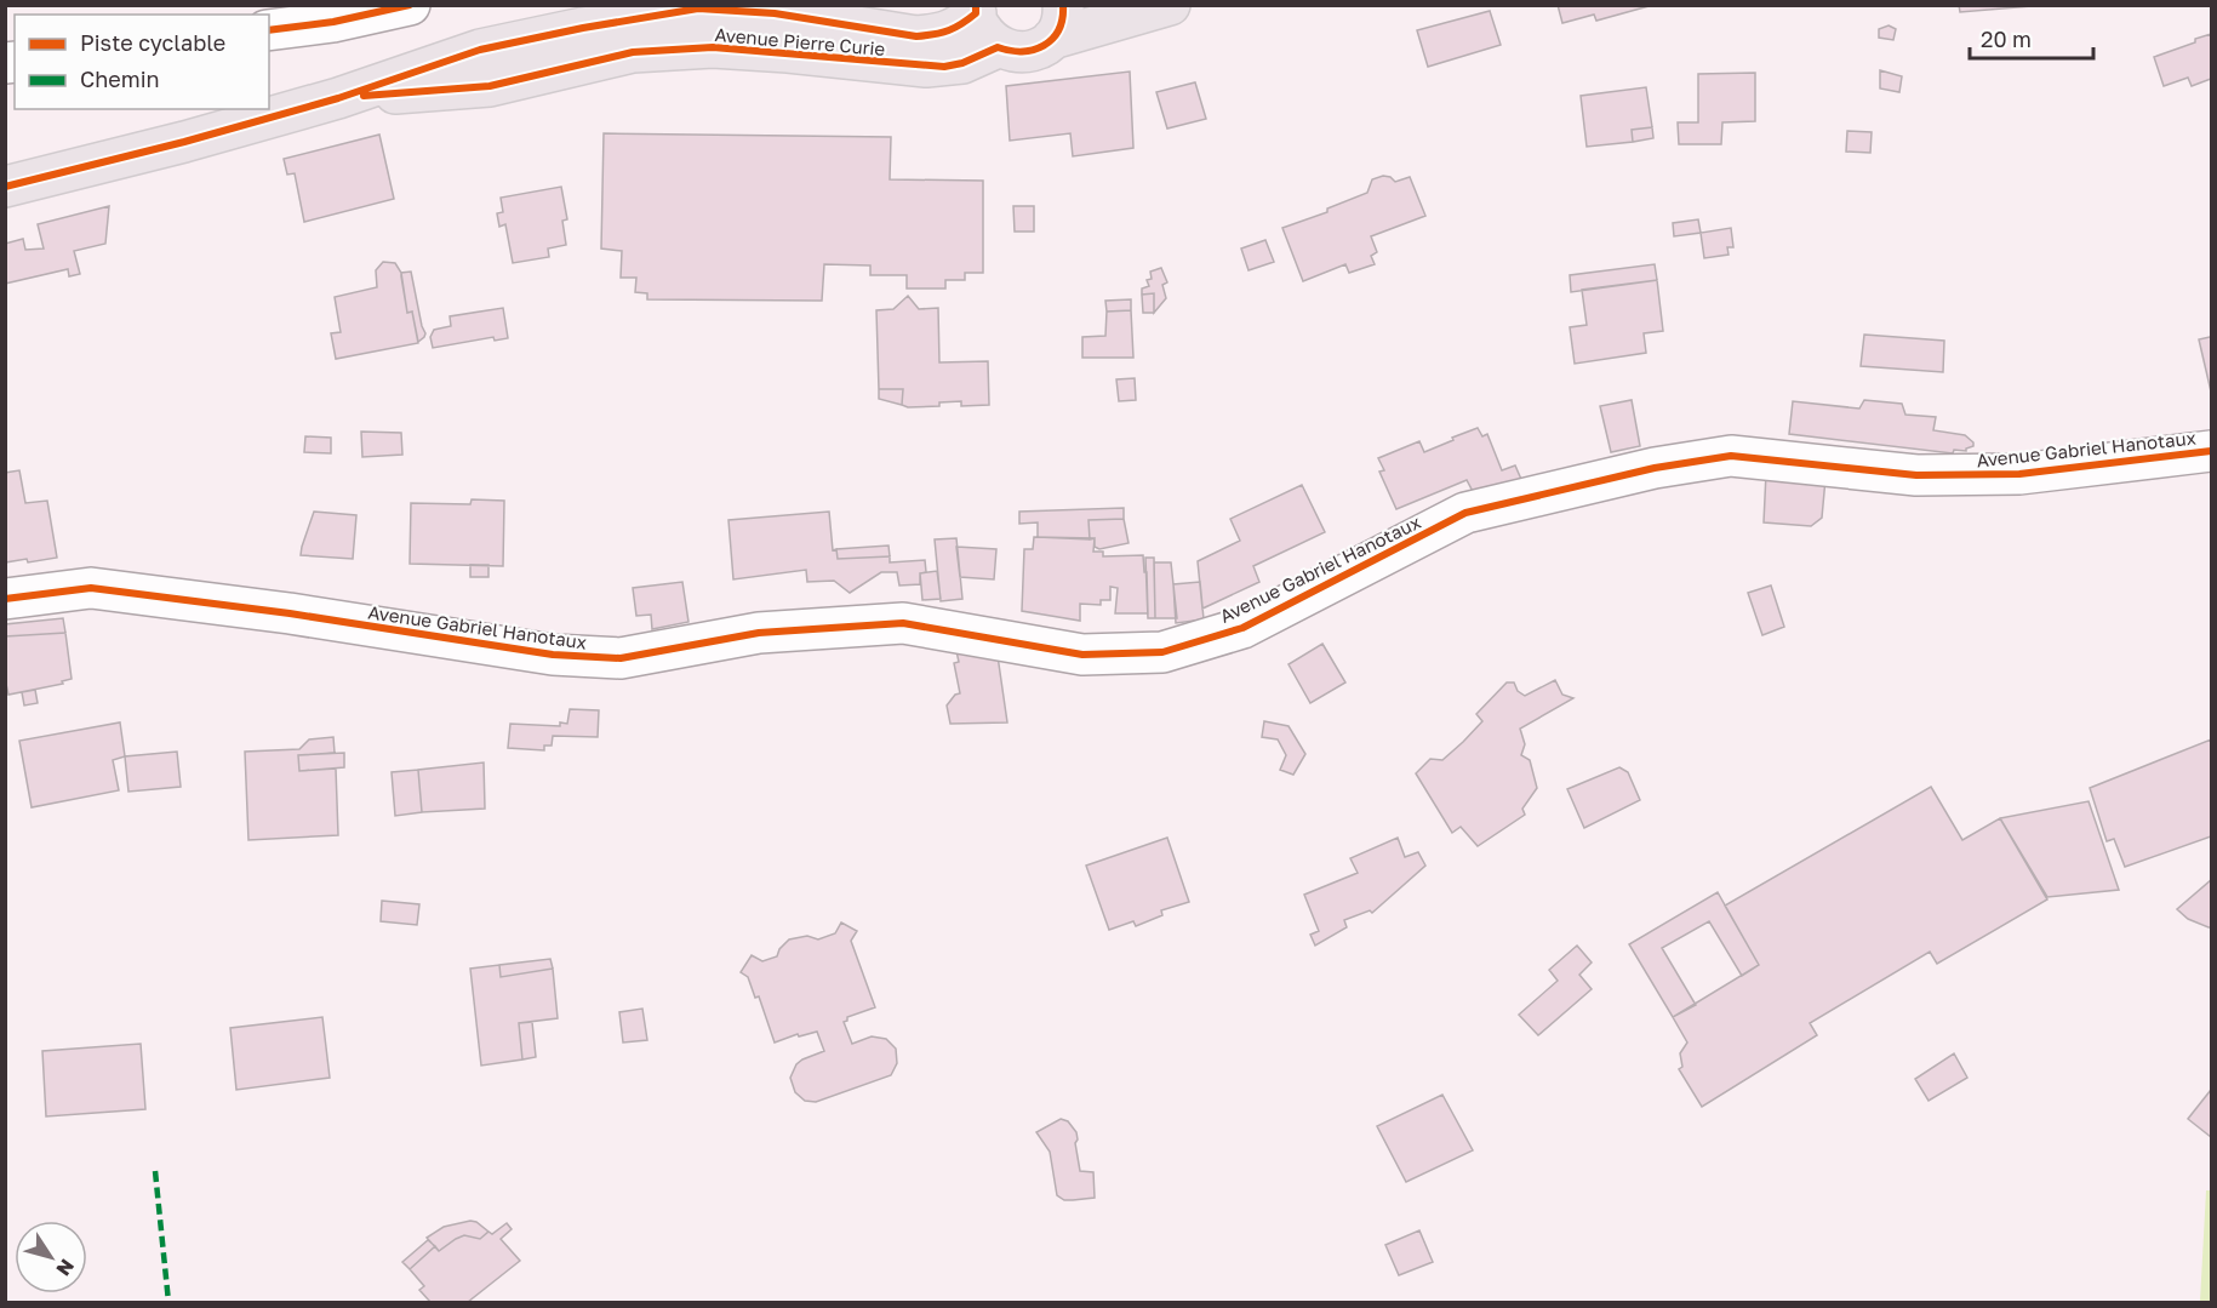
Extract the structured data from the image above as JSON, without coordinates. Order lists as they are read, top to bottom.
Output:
{
  "streets": {
    "main road": ["Avenue Pierre Curie", "Avenue Gabriel Hanotaux"]
  },
  "legend": ["Piste cyclable", "Chemin"],
  "scale_bar": "20 m",
  "north": "bottom right"
}
